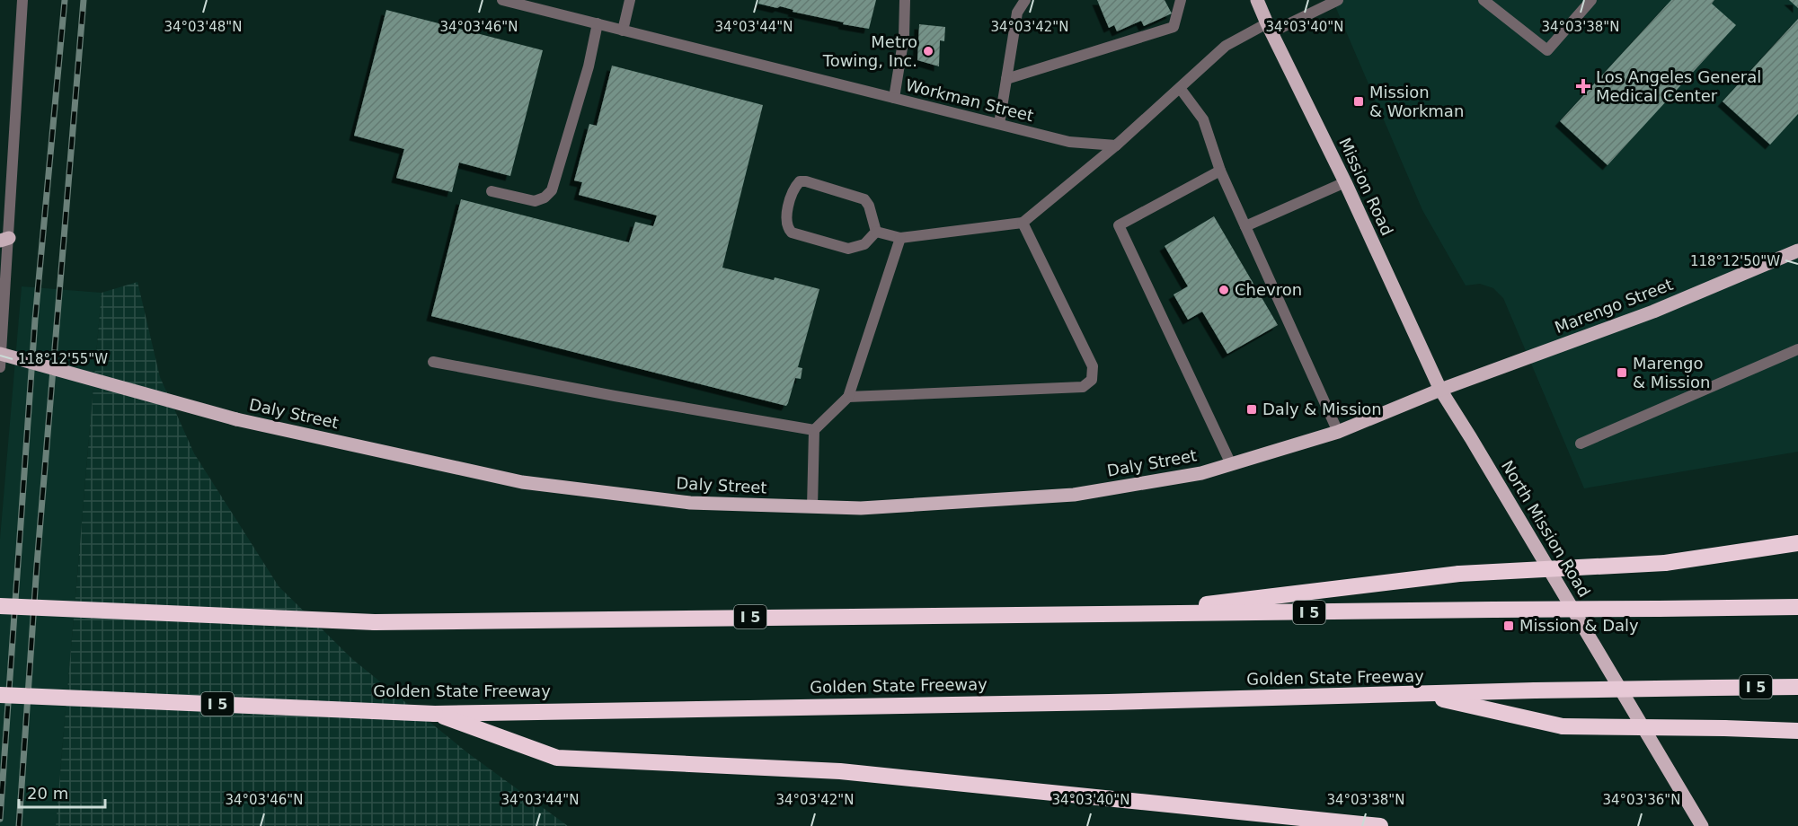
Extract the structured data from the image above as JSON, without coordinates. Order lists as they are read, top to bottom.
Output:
{
  "streets": {
    "highway": ["I 5", "Golden State Freeway"],
    "main road": [
      "Mission Road",
      "Marengo Street",
      "Daly Street",
      "North Mission Road"
    ],
    "street": ["Workman Street"]
  },
  "crossings": [
    ["Mission Road", "Marengo Street"],
    ["Mission Road", "Daly Street"],
    ["Mission Road", "North Mission Road"],
    ["Marengo Street", "Daly Street"],
    ["Marengo Street", "North Mission Road"],
    ["Daly Street", "North Mission Road"]
  ],
  "places": {
    "other": ["Metro Towing, Inc.", "Chevron"],
    "health": ["Los Angeles General Medical Center"],
    "transit": [
      "Mission & Workman",
      "Marengo & Mission",
      "Daly & Mission",
      "Mission & Daly"
    ]
  },
  "scale_bar": "20 m",
  "coordinates": [
    "34°03'48\"N",
    "34°03'44\"N",
    "34°03'46\"N",
    "34°03'42\"N",
    "34°03'40\"N",
    "34°03'38\"N",
    "118°12'50\"W",
    "118°12'55\"W",
    "34°03'36\"N"
  ]
}
